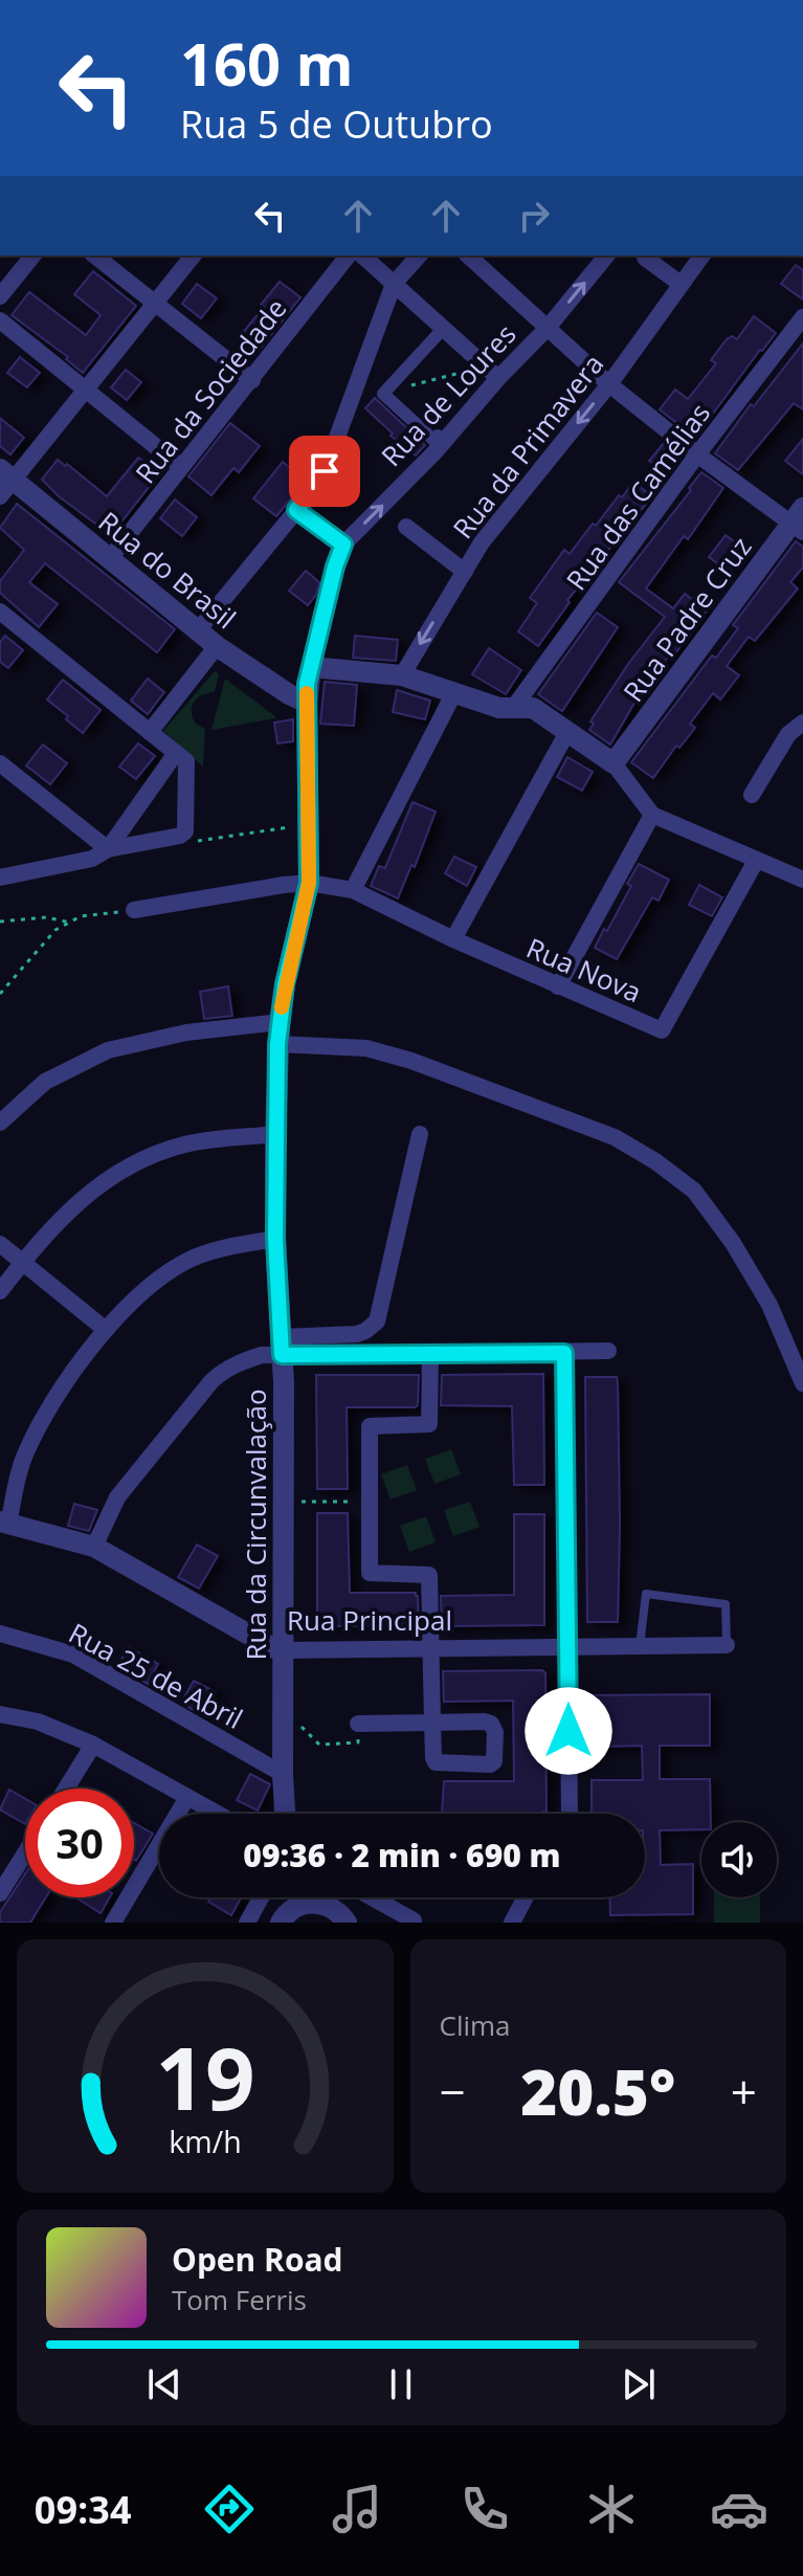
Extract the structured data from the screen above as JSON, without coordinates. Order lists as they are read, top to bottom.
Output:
{
  "streets": {
    "street": [
      "Rua da Sociedade",
      "Rua de Loures",
      "Rua da Primavera",
      "Rua das Camélias",
      "Rua do Brasil",
      "Rua Padre Cruz",
      "Rua Nova",
      "Rua da Circunvalação",
      "Rua Principal",
      "Rua 25 de Abril"
    ]
  },
  "crossings": [
    ["Rua da Sociedade", "Rua do Brasil"],
    ["Rua de Loures", "Rua do Brasil"],
    ["Rua de Loures", "Rua Nova"],
    ["Rua de Loures", "Rua da Circunvalação"],
    ["Rua da Circunvalação", "Rua Principal"],
    ["Rua da Circunvalação", "Rua 25 de Abril"]
  ],
  "one_way": ["Rua da Primavera"],
  "page": {
    "turn": ["160 m", "Rua 5 de Outubro"],
    "limit": "30",
    "trip": "09:36 · 2 min · 690 m",
    "tile": "Clima",
    "heat": ["−", "20.5°", "+"],
    "song": ["Open Road", "Tom Ferris"],
    "tabs": "09:34",
    "gauge": ["19", "km/h"]
  }
}
